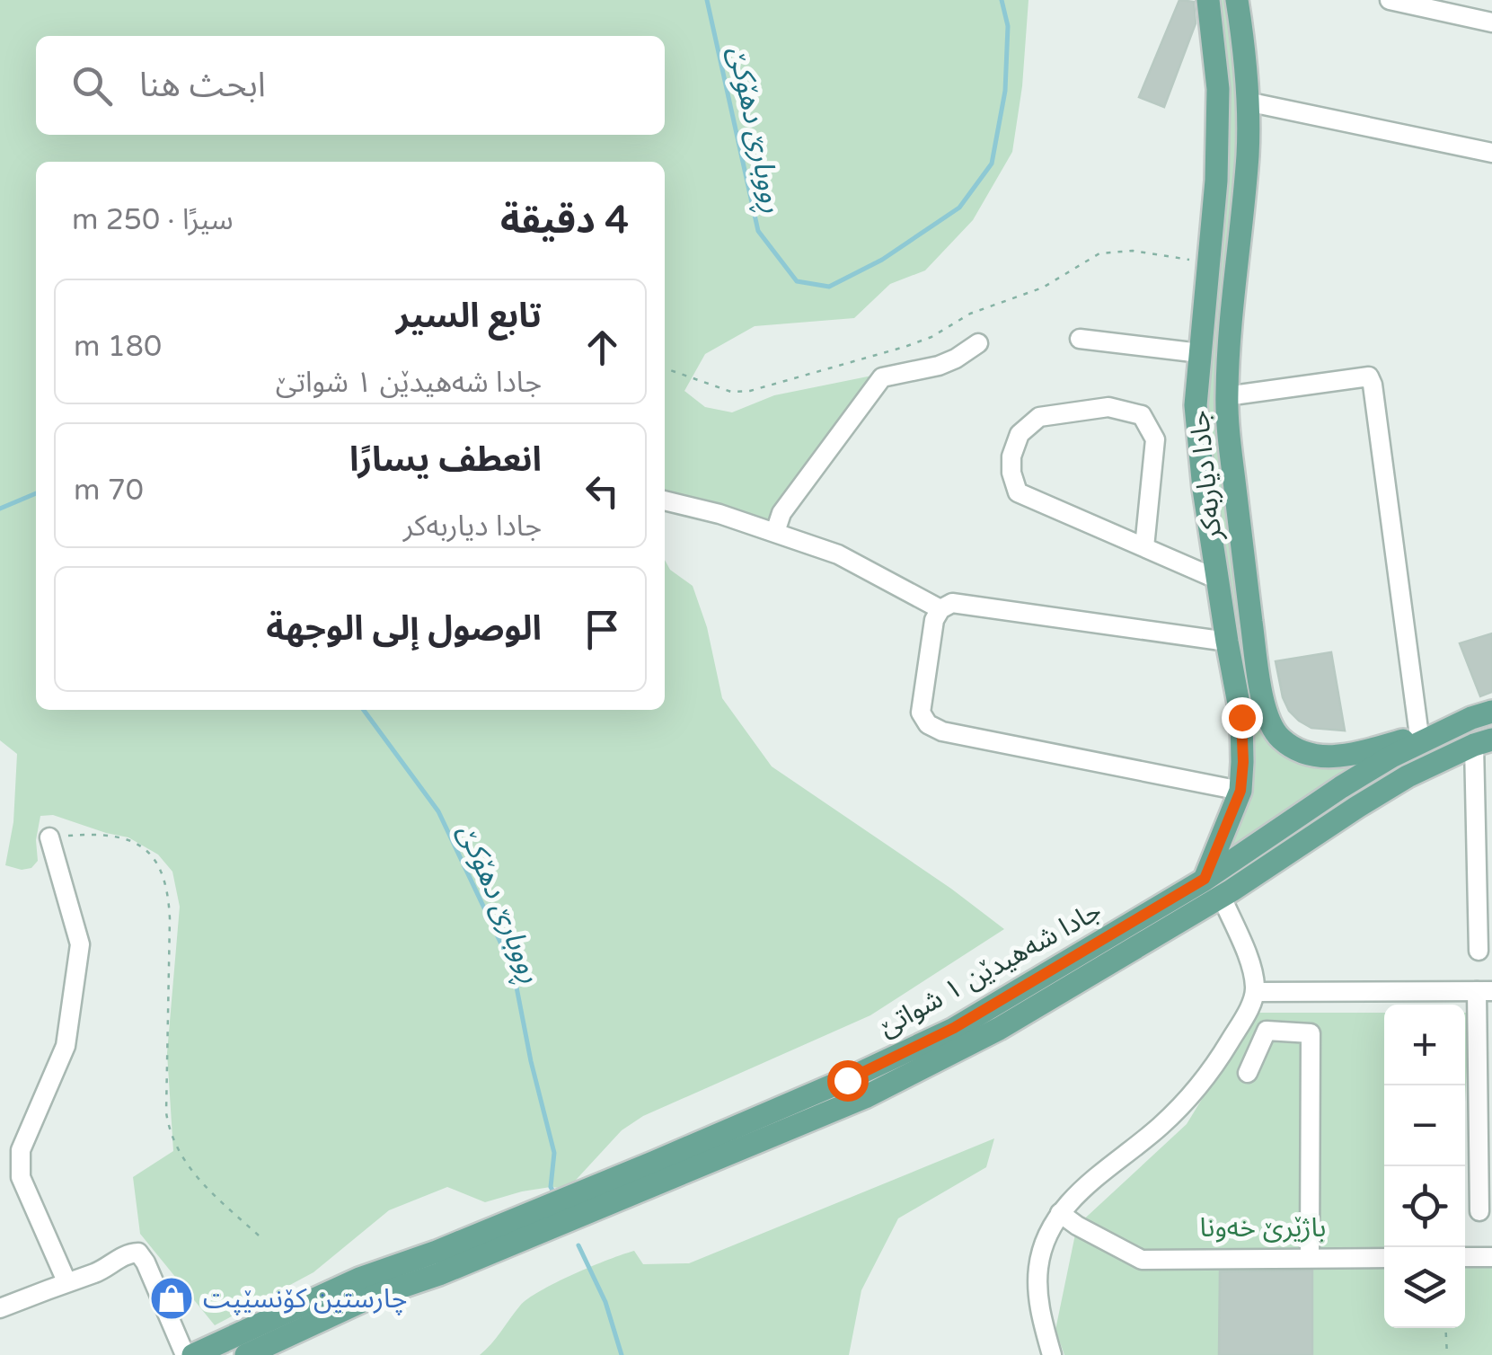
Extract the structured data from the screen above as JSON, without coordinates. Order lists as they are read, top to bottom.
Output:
{
  "streets": {
    "main road": ["جادا دیاربه‌كر", "جادا شەهیدێن ١ شواتێ"]
  },
  "crossings": [
    ["جادا دیاربه‌كر", "جادا شەهیدێن ١ شواتێ"]
  ],
  "water": ["ڕووبارێ دهۆكێ"],
  "parks": ["باژێرێ خه‌ونا"],
  "places": {
    "shop": ["چارستین کۆنسێپت"]
  },
  "page": {
    "search": "ابحث هنا",
    "heading": ["4 دقيقة", "سيرًا · 250 m"],
    "list": [
      ["تابع السير", "جادا شەهیدێن ١ شواتێ", "180 m"],
      ["انعطف يسارًا", "جادا دیاربه‌كر", "70 m"],
      "الوصول إلى الوجهة"
    ],
    "map_buttons": ["+", "−"]
  }
}
